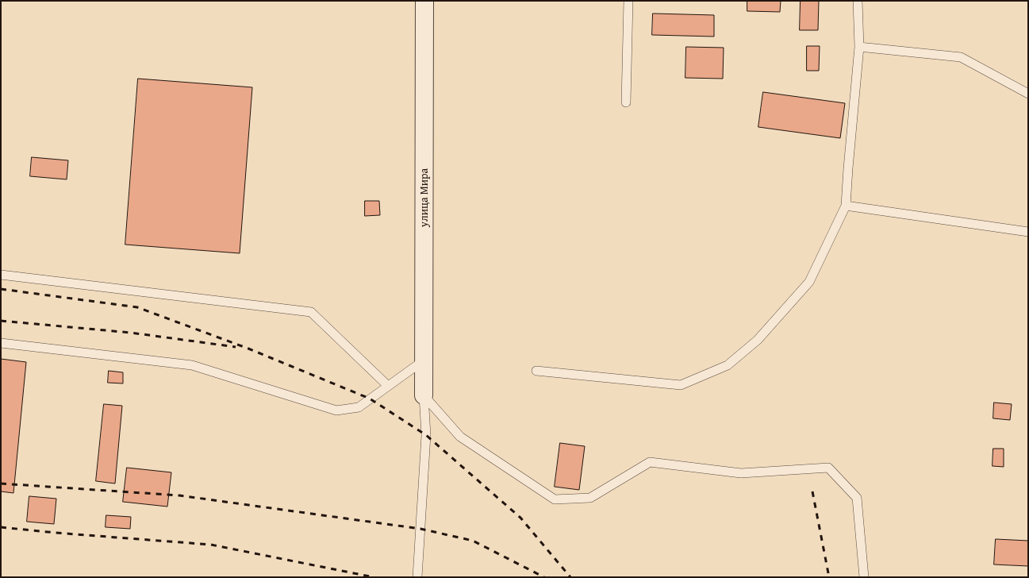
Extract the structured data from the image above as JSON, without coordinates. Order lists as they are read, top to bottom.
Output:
{
  "streets": {
    "street": ["улица Мира"]
  }
}
